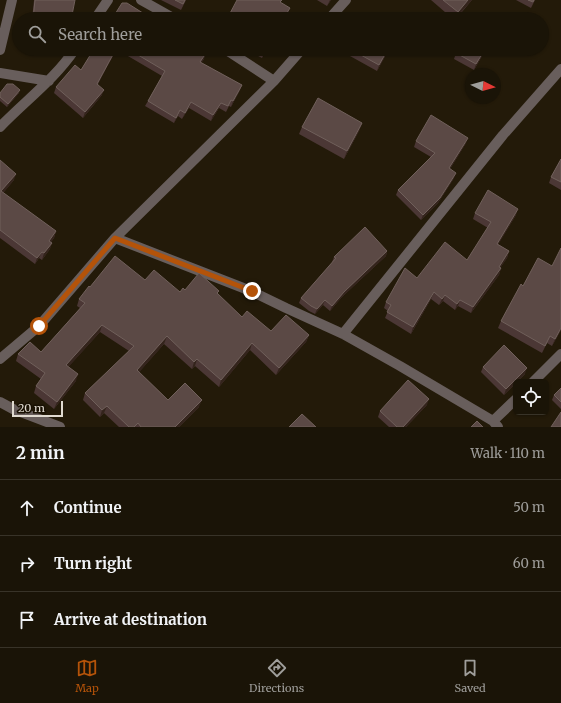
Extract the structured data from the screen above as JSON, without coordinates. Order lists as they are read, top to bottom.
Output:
{
  "scale_bar": "20 m",
  "north": "right",
  "page": {
    "search": "Search here",
    "scale": "20 m",
    "heading": ["2 min", "Walk · 110 m"],
    "list": [
      ["Continue", "50 m"],
      ["Turn right", "60 m"],
      "Arrive at destination"
    ],
    "nav": ["Map", "Directions", "Saved"]
  }
}
